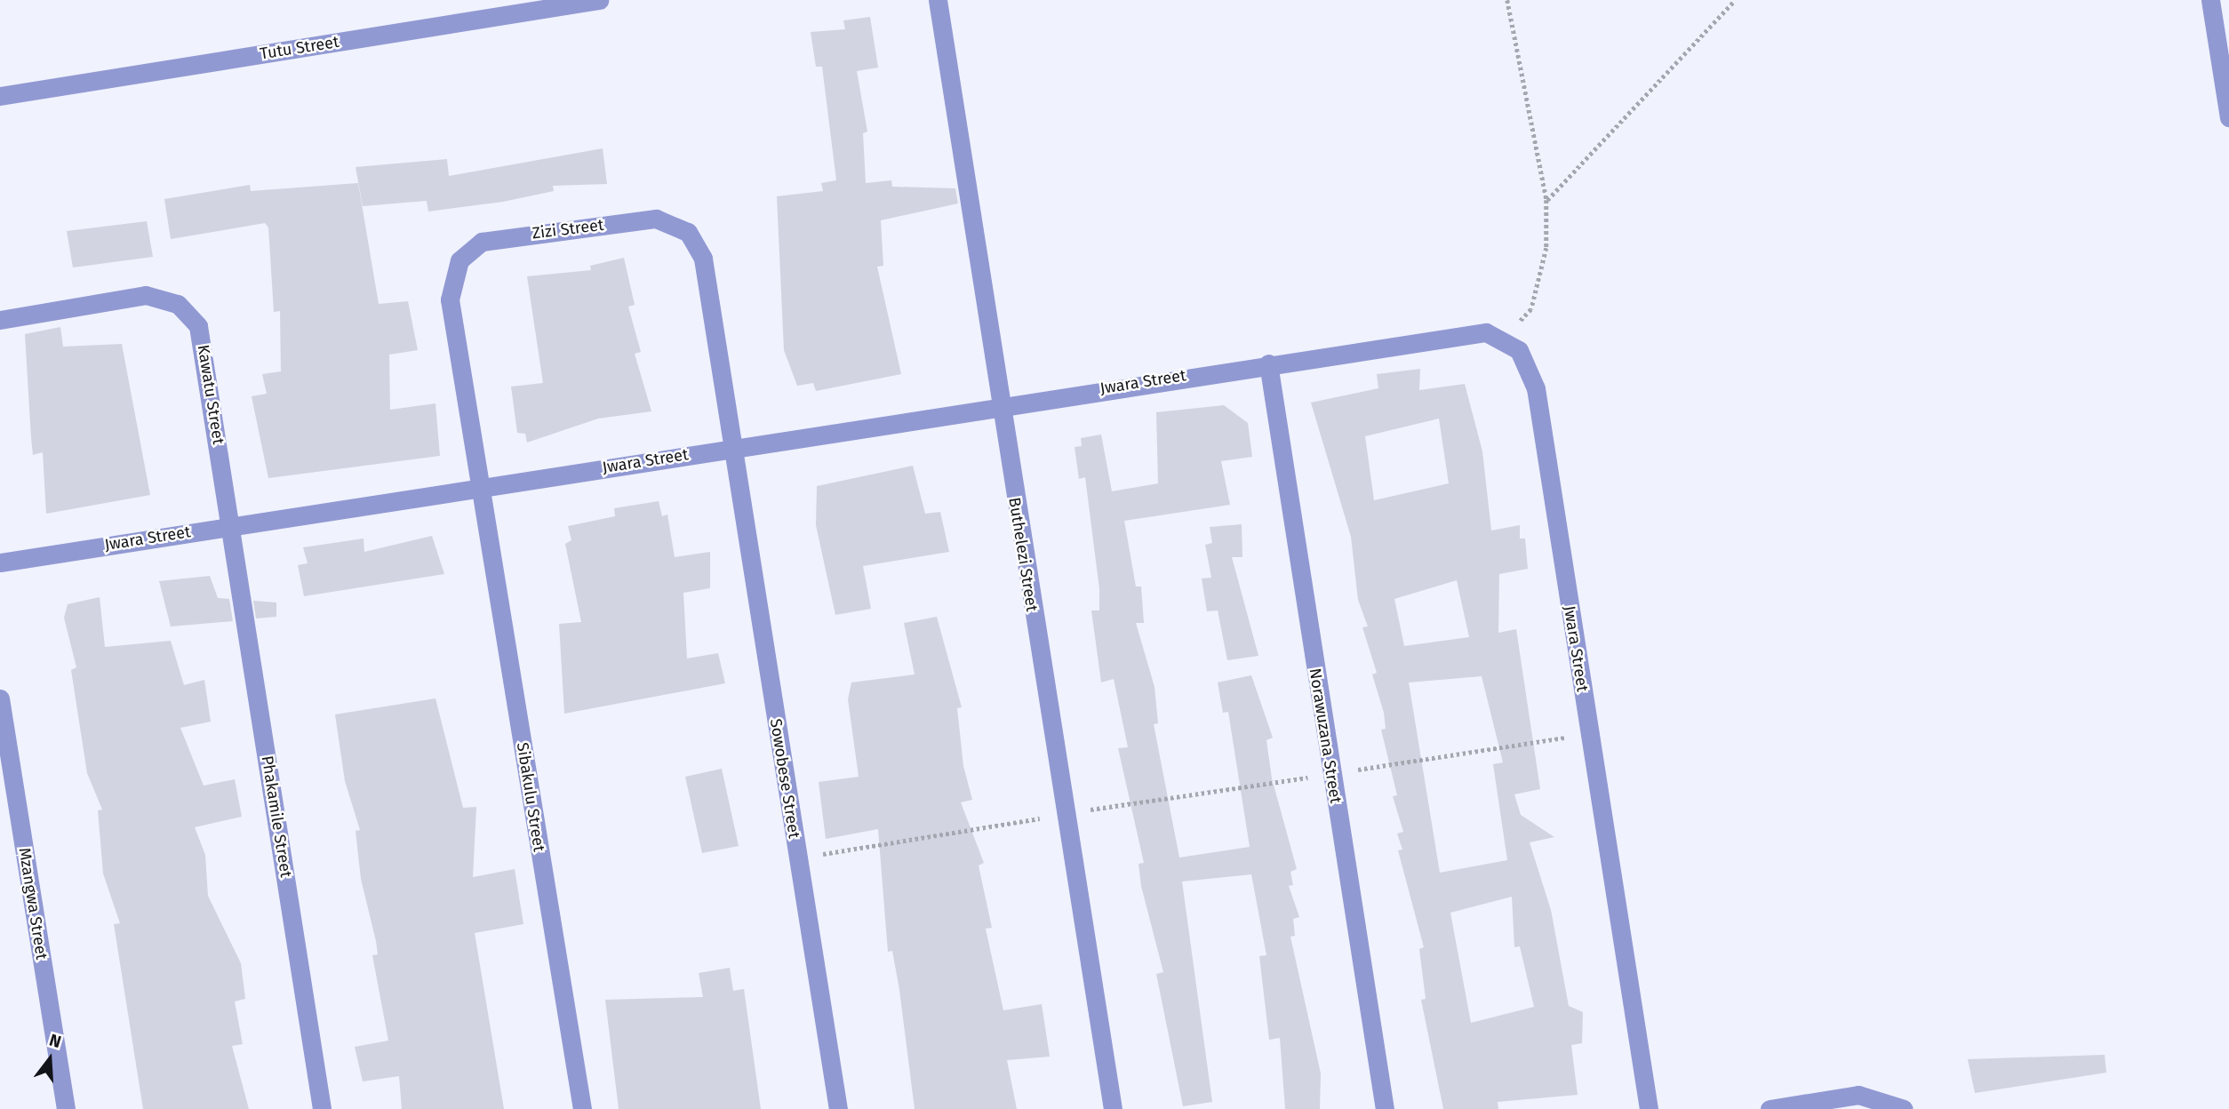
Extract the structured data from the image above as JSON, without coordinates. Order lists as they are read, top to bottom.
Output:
{
  "streets": {
    "street": [
      "Tutu Street",
      "Zizi Street",
      "Jwara Street",
      "Kawatu Street",
      "Buthelezi Street",
      "Norawuzana Street",
      "Sowobese Street",
      "Sibakulu Street",
      "Phakamile Street",
      "Mzangwa Street"
    ]
  },
  "crossings": [
    ["Zizi Street", "Jwara Street"],
    ["Zizi Street", "Sowobese Street"],
    ["Zizi Street", "Sibakulu Street"],
    ["Jwara Street", "Kawatu Street"],
    ["Jwara Street", "Buthelezi Street"],
    ["Jwara Street", "Norawuzana Street"],
    ["Jwara Street", "Sowobese Street"],
    ["Jwara Street", "Sibakulu Street"],
    ["Jwara Street", "Phakamile Street"],
    ["Kawatu Street", "Phakamile Street"]
  ],
  "north": "top"
}
